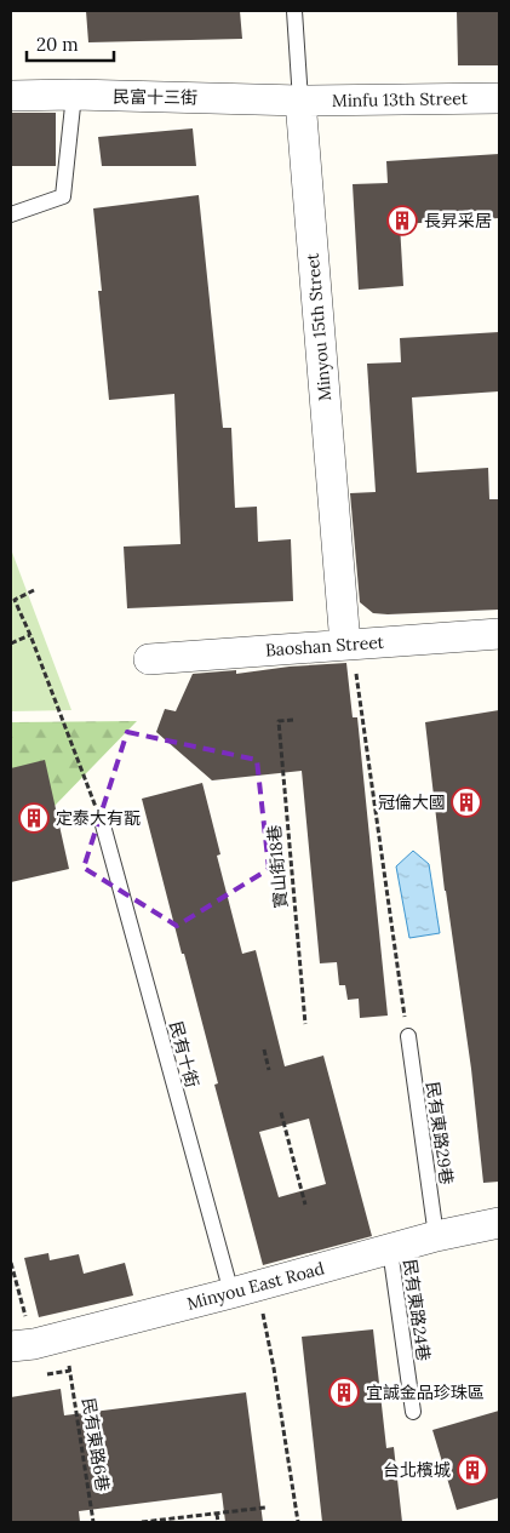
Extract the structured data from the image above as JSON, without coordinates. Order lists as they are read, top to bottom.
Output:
{
  "streets": {
    "street": [
      "民富十三街",
      "Minfu 13th Street",
      "Minyou 15th Street",
      "Baoshan Street",
      "Minyou East Road"
    ],
    "lane": ["民有十街", "民有東路29巷", "民有東路24巷"],
    "path": ["寶山街18巷", "民有東路6巷"]
  },
  "crossings": [
    ["民富十三街", "Minfu 13th Street"],
    ["民富十三街", "Minyou 15th Street"],
    ["Minfu 13th Street", "Minyou 15th Street"],
    ["Minyou 15th Street", "Baoshan Street"],
    ["民有十街", "Minyou East Road"],
    ["民有東路29巷", "Minyou East Road"],
    ["Minyou East Road", "民有東路24巷"]
  ],
  "places": {
    "building": [
      "長昇采居",
      "冠倫大國",
      "定泰大有翫",
      "宜誠金品珍珠區",
      "台北檳城"
    ]
  },
  "scale_bar": "20 m"
}
